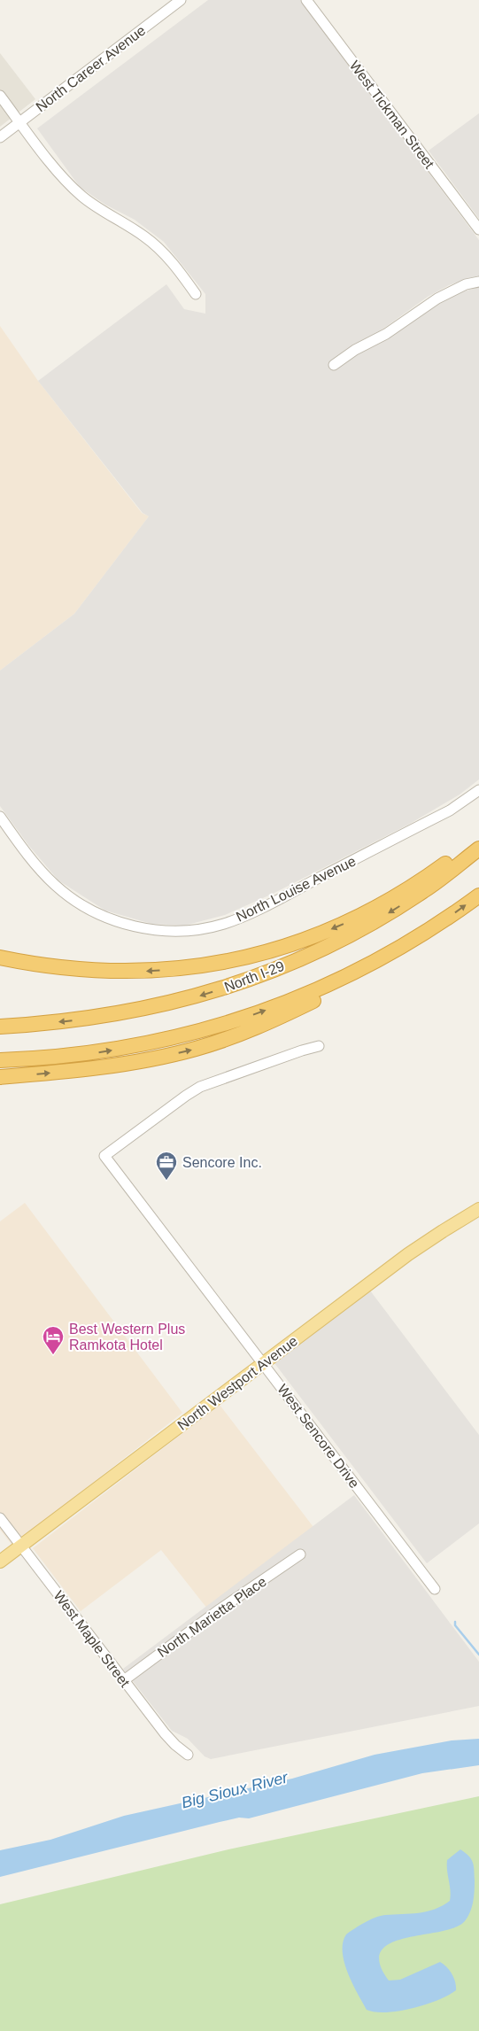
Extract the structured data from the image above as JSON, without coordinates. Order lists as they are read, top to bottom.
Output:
{
  "streets": {
    "highway": ["North I-29"],
    "main road": ["North Westport Avenue"],
    "street": [
      "North Career Avenue",
      "West Tickman Street",
      "North Louise Avenue",
      "West Sencore Drive",
      "North Marietta Place",
      "West Maple Street"
    ]
  },
  "crossings": [
    ["North Westport Avenue", "West Sencore Drive"],
    ["North Westport Avenue", "West Maple Street"],
    ["North Marietta Place", "West Maple Street"]
  ],
  "water": ["Big Sioux River"],
  "places": {
    "office": ["Sencore Inc."],
    "hotel": ["Best Western Plus Ramkota Hotel"]
  }
}
